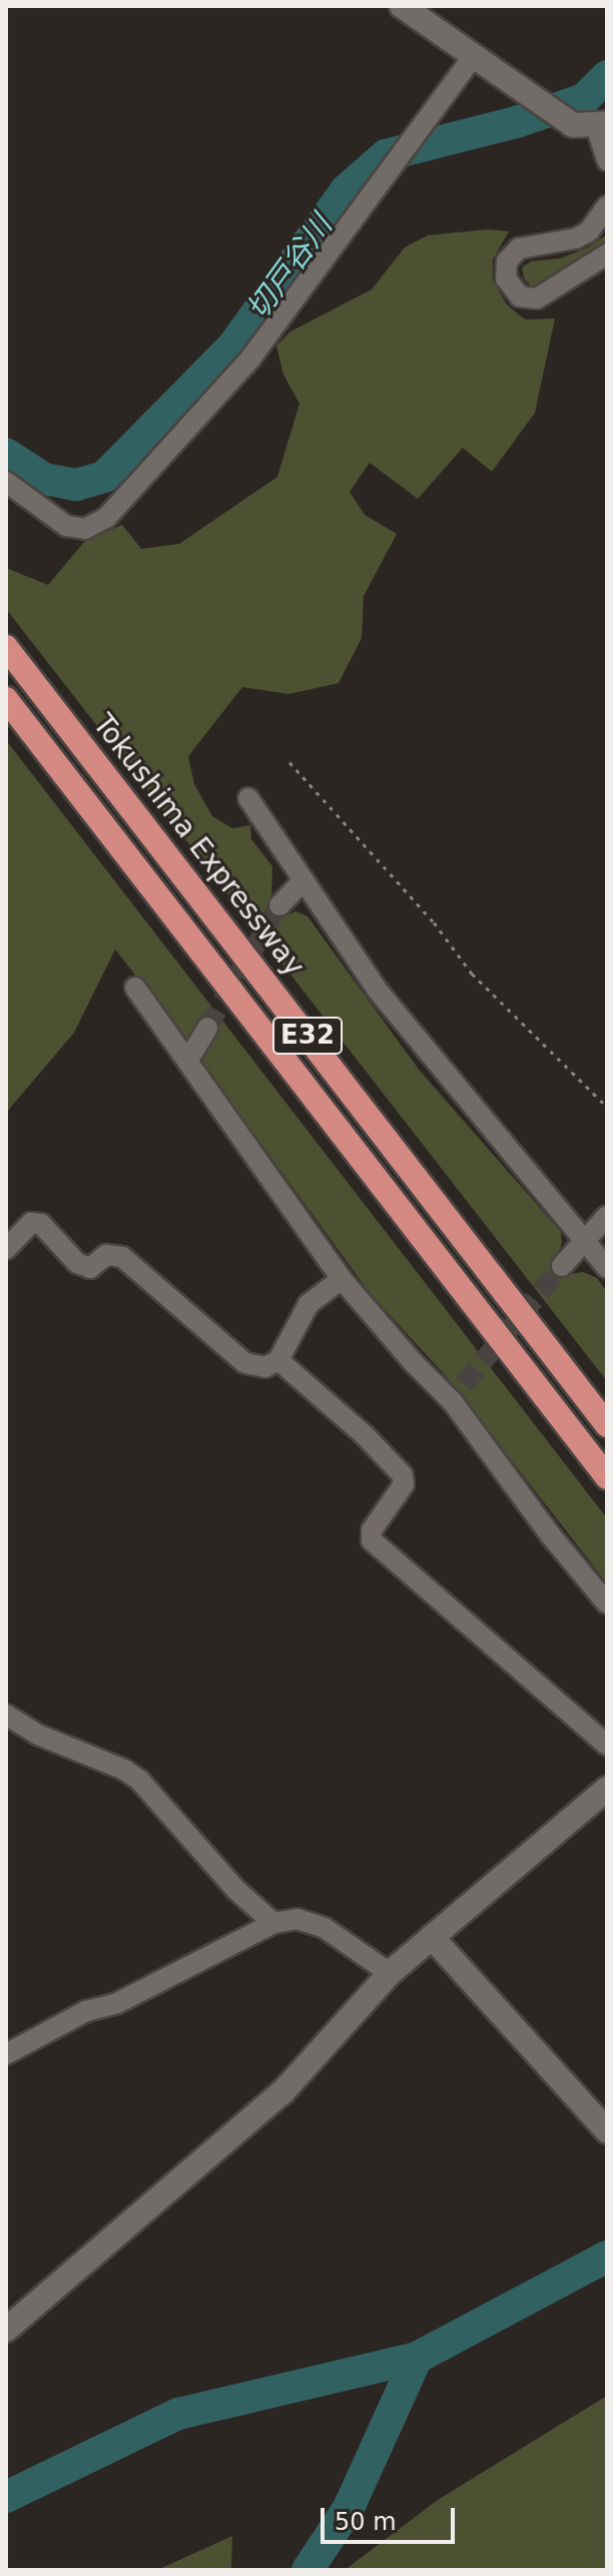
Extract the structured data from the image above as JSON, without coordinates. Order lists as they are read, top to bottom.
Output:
{
  "streets": {
    "highway": ["Tokushima Expressway", "E32"]
  },
  "water": ["切戸谷川"],
  "scale_bar": "50 m"
}
